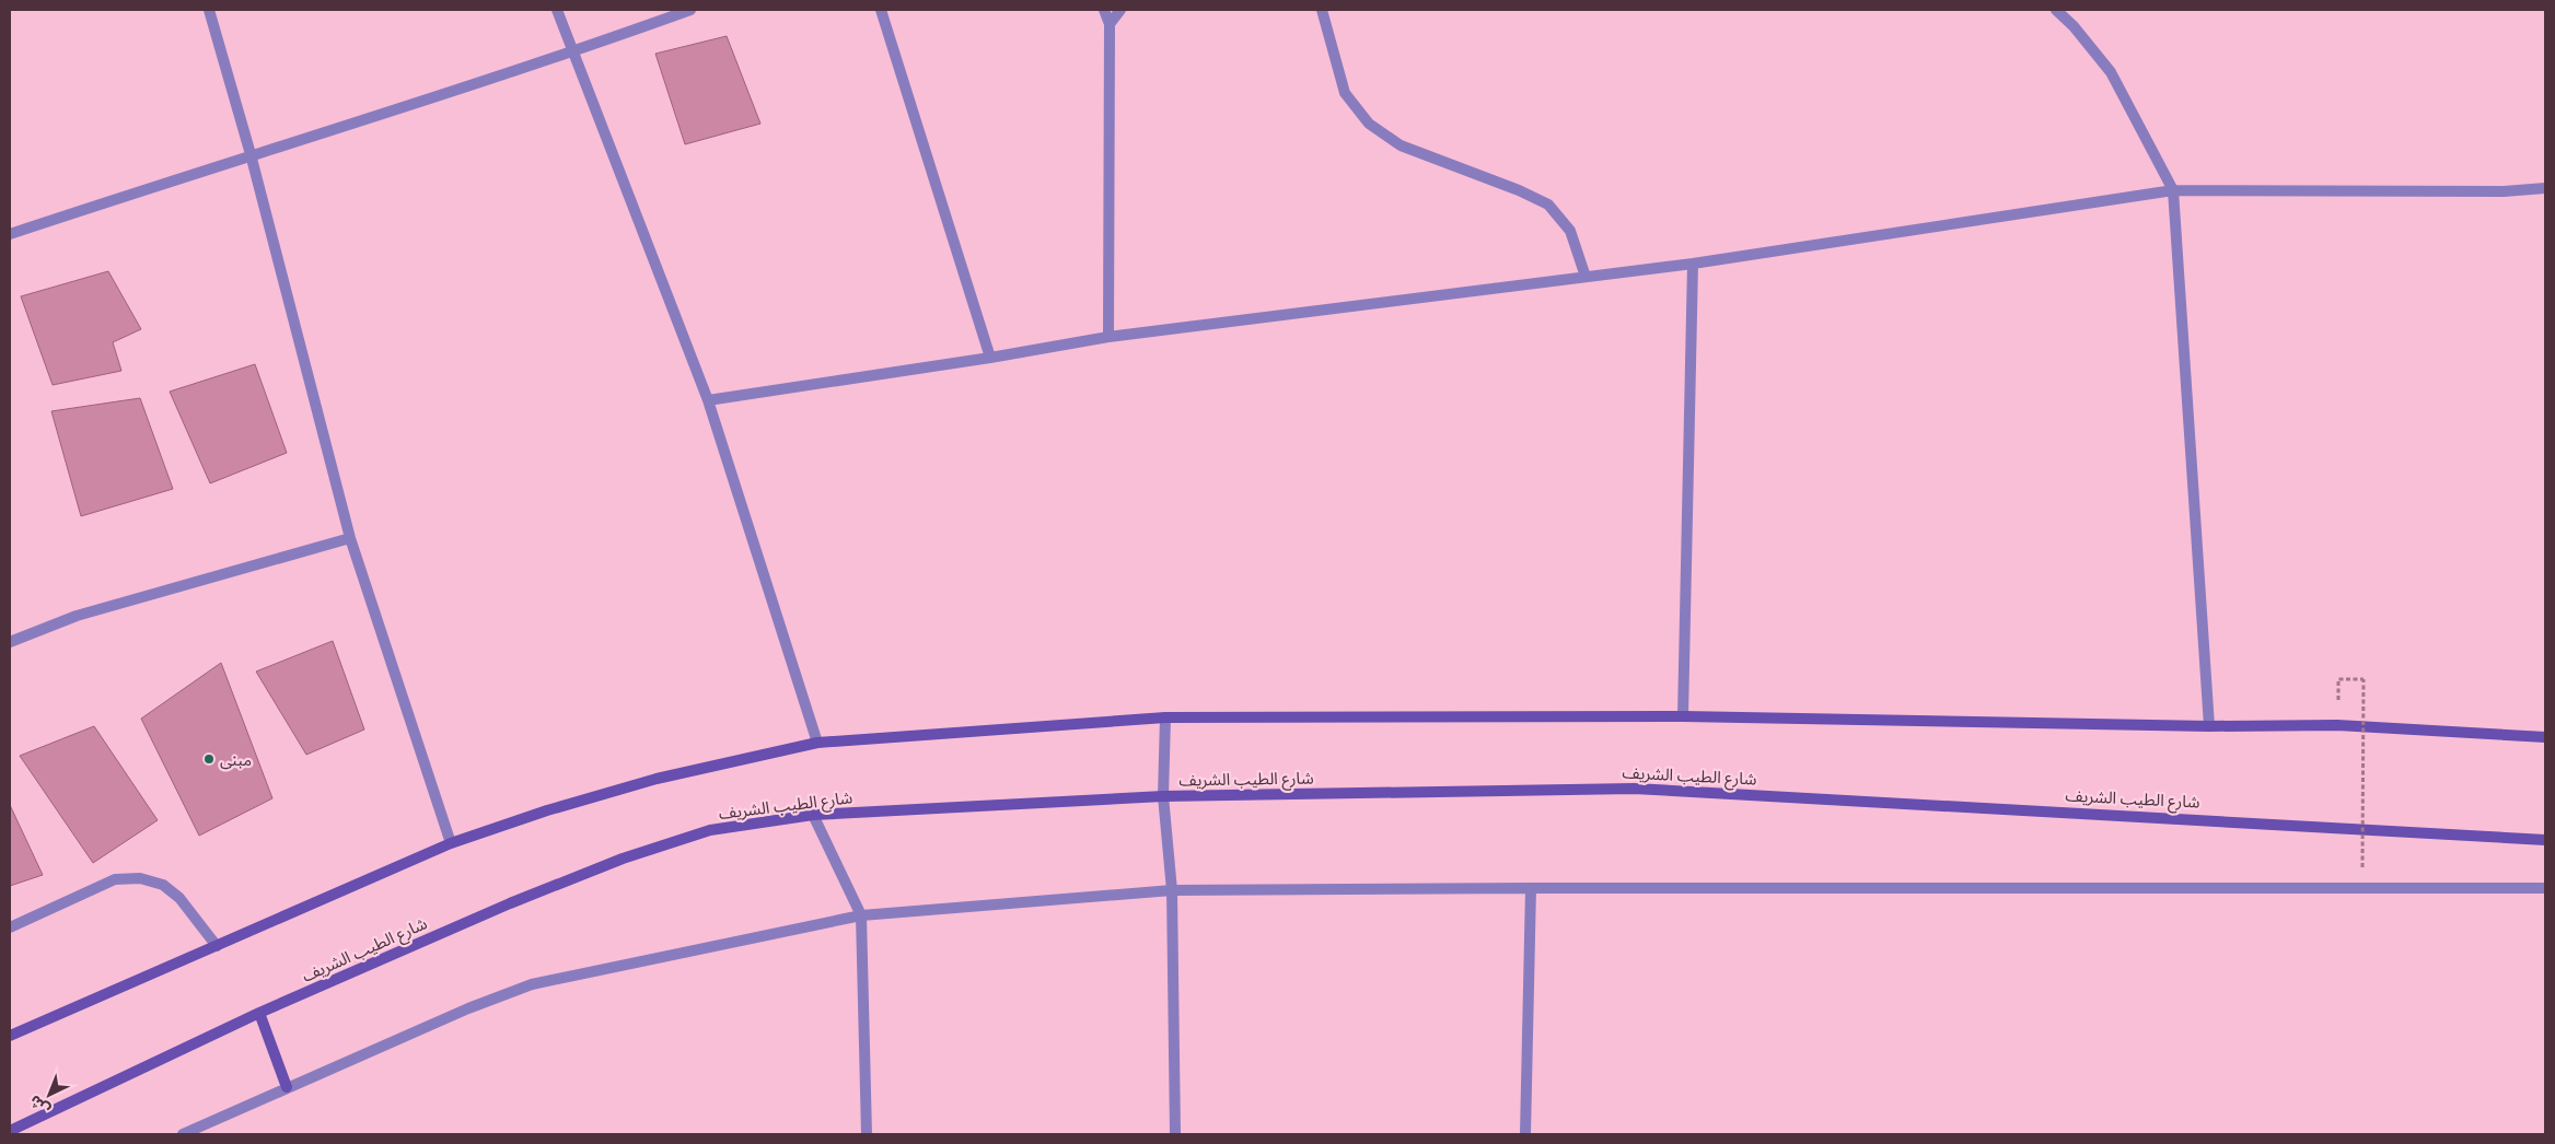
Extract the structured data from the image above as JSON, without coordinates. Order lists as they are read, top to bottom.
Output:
{
  "streets": {
    "main road": ["شارع الطيب الشريف"]
  },
  "places": ["مبنى"],
  "north": "bottom left"
}
